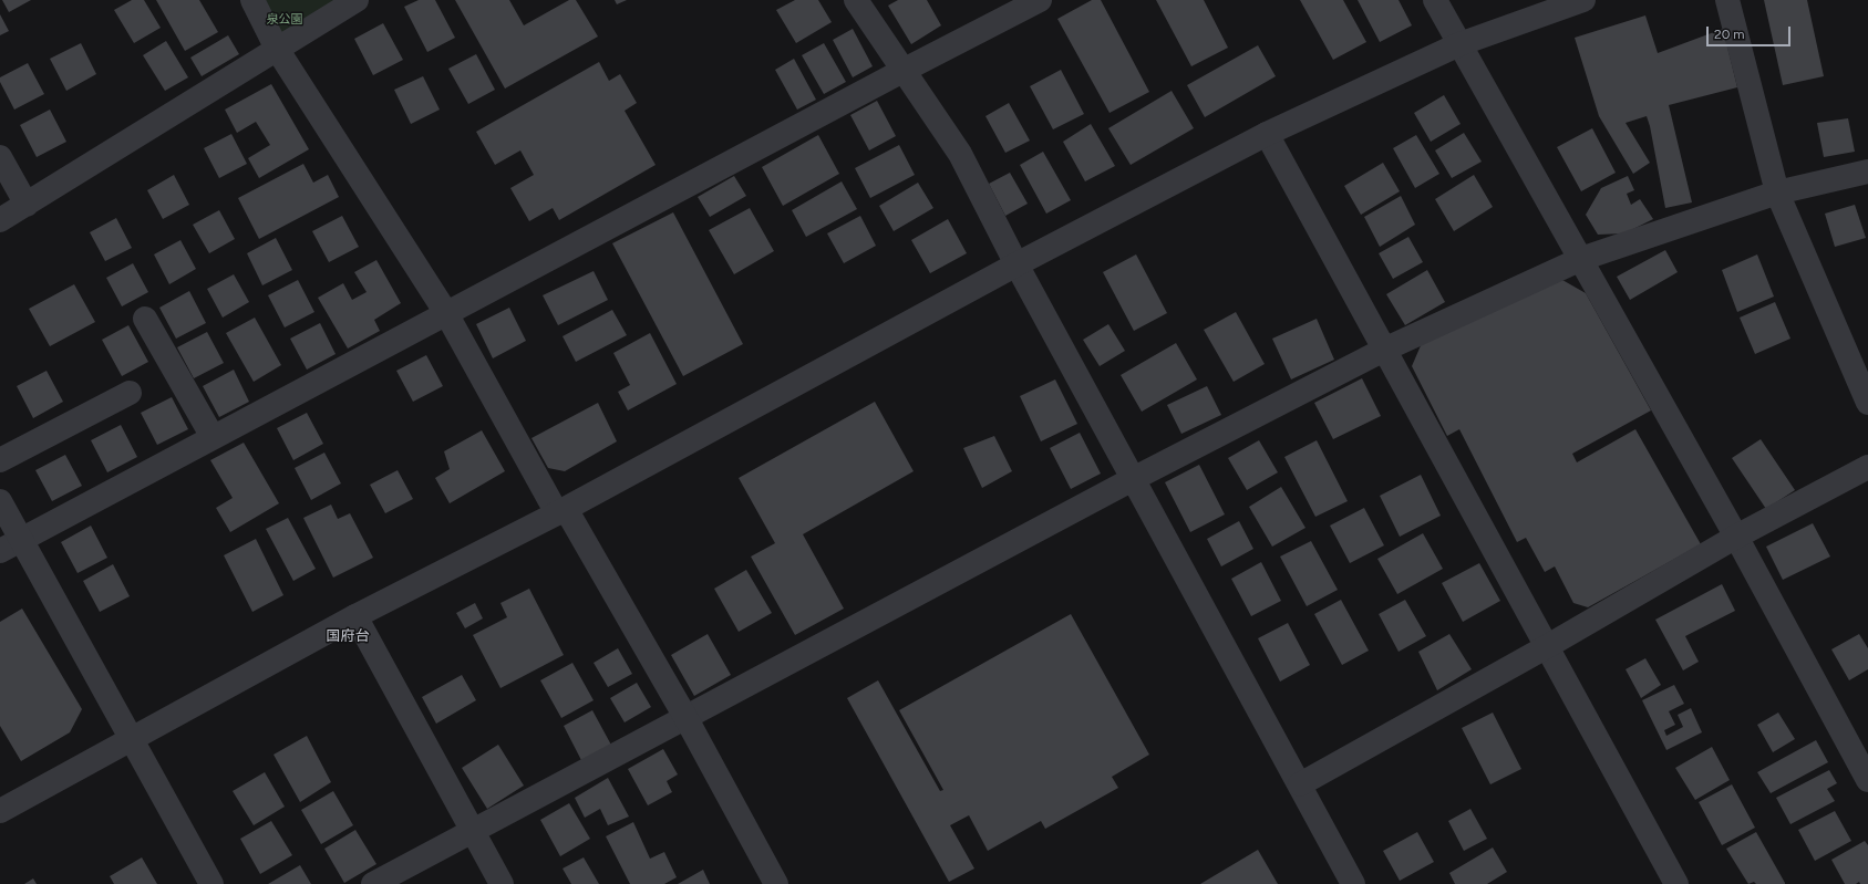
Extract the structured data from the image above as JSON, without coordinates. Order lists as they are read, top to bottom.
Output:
{
  "districts": ["国府台"],
  "parks": ["泉公園"],
  "scale_bar": "20 m"
}
